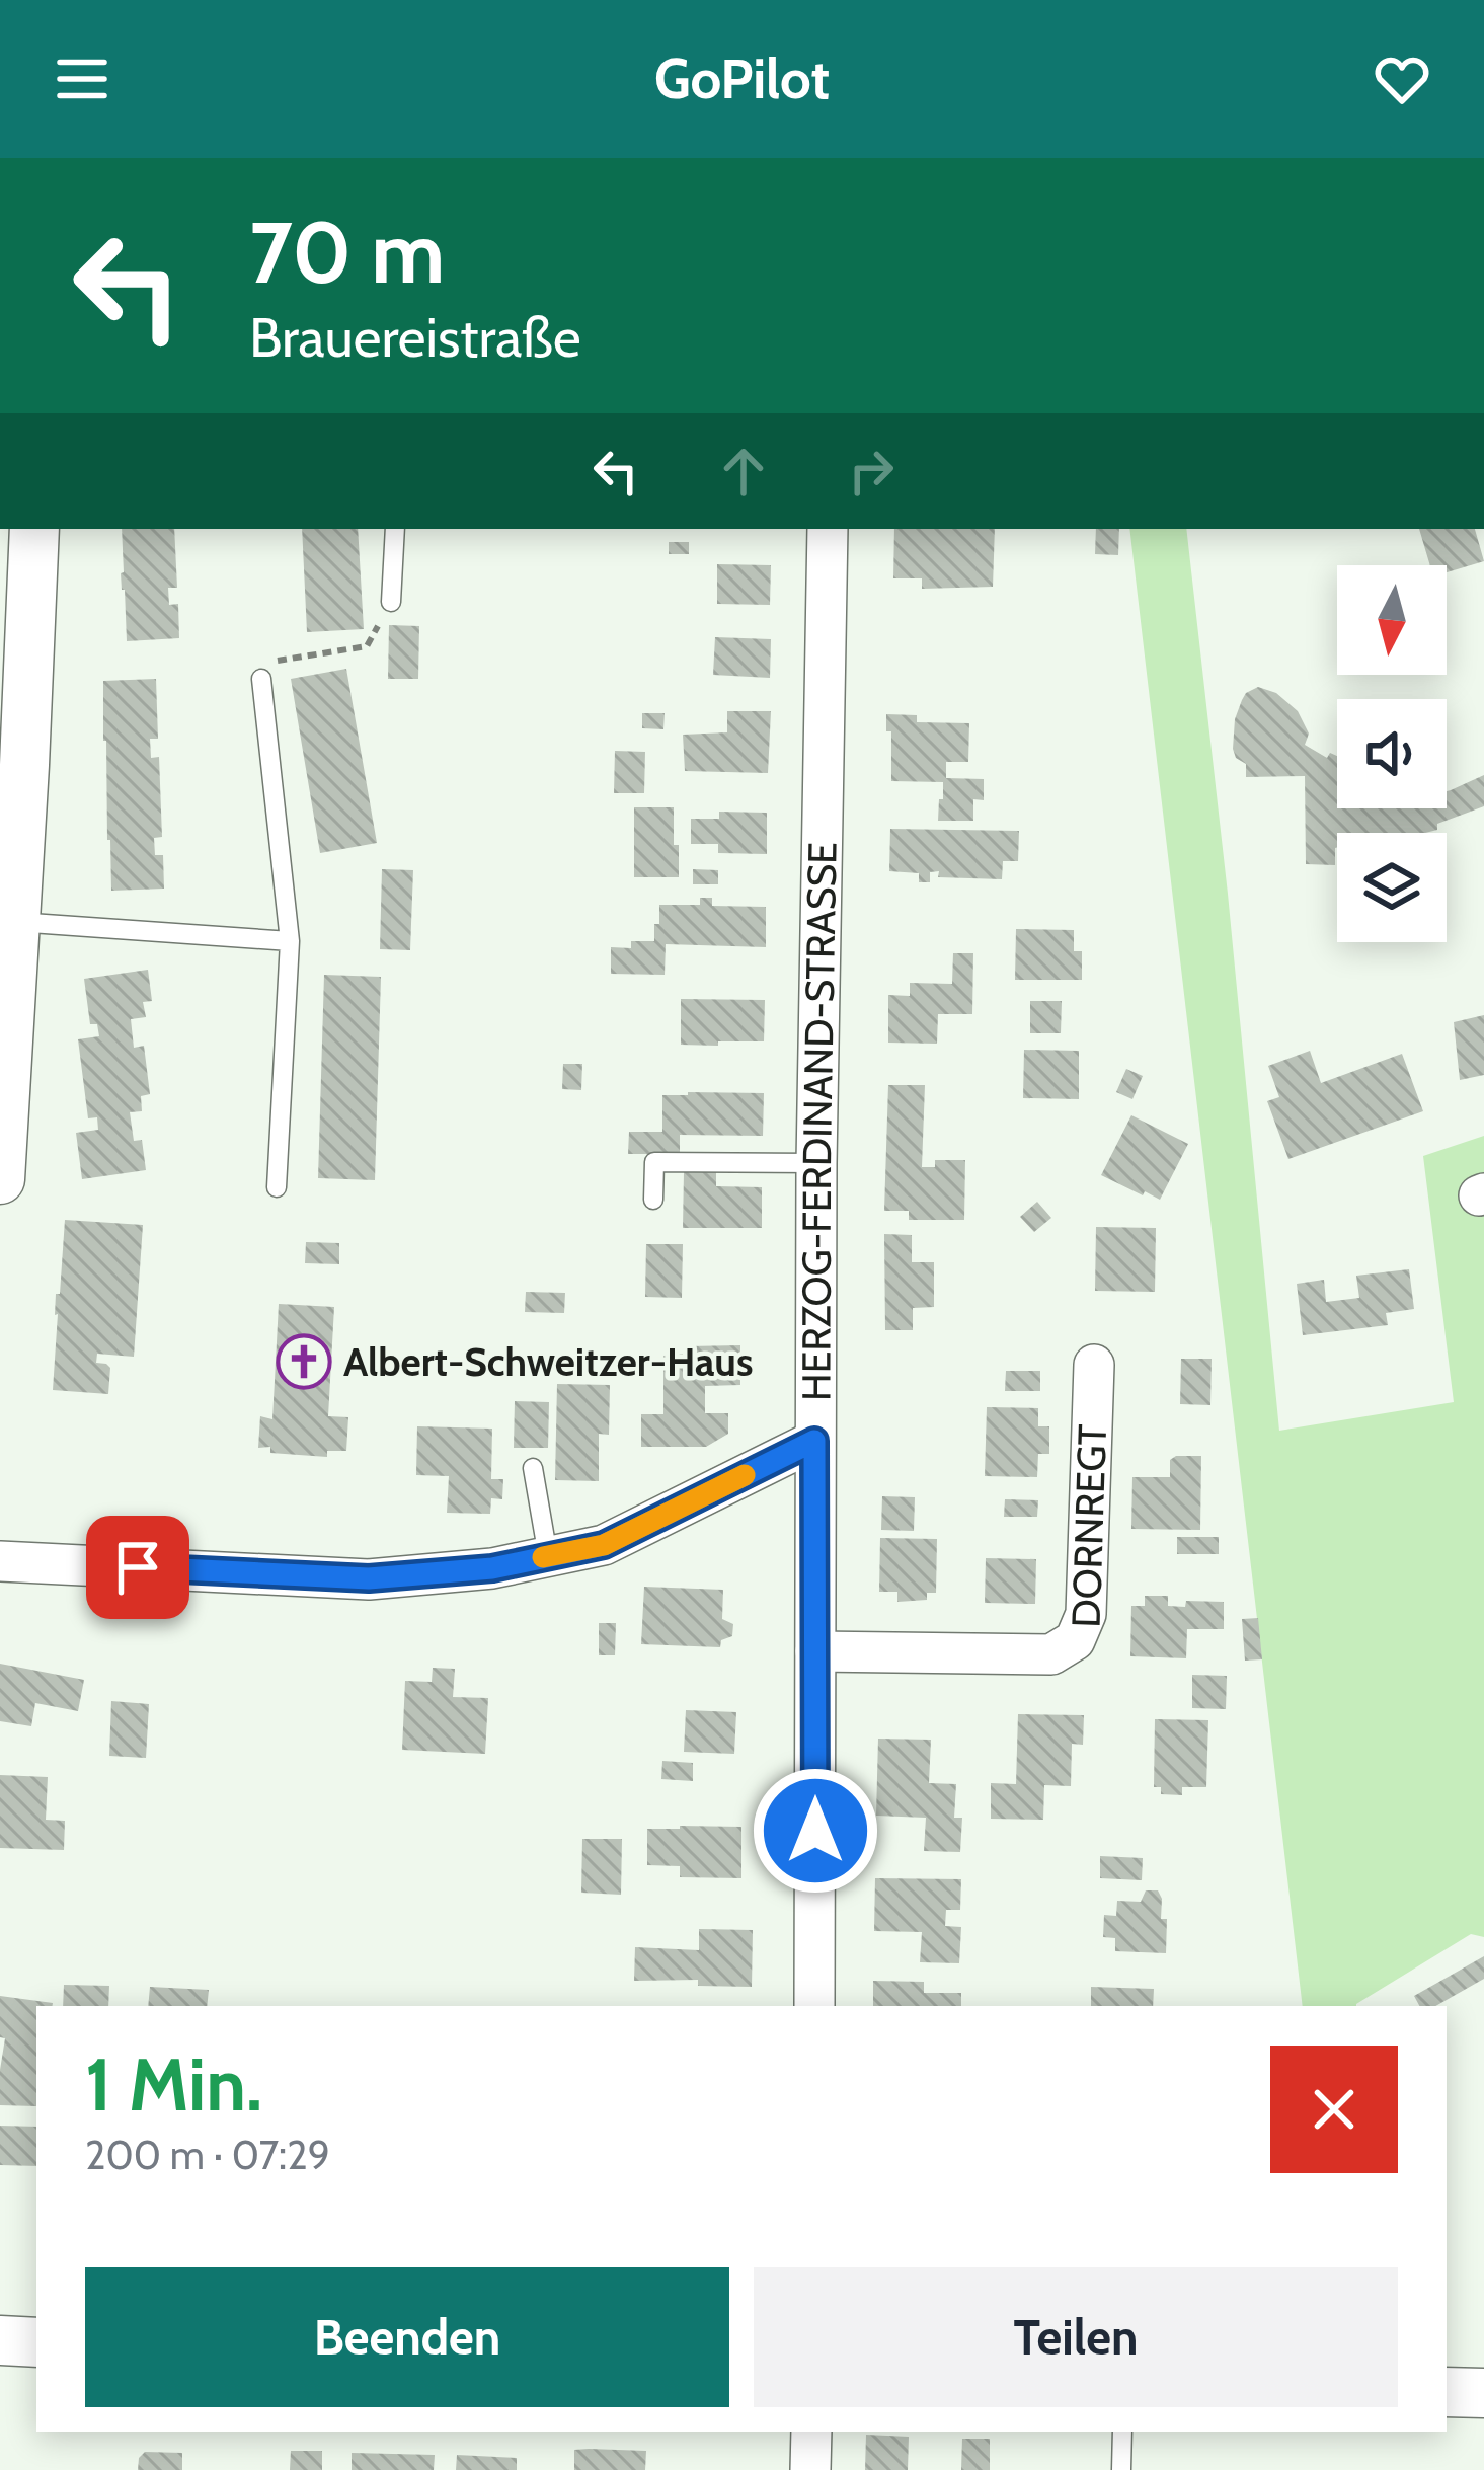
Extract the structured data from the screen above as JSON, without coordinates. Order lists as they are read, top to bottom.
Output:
{
  "streets": {
    "street": ["HERZOG-FERDINAND-STRASSE", "DORNREGT"]
  },
  "crossings": [
    ["HERZOG-FERDINAND-STRASSE", "DORNREGT"]
  ],
  "places": {
    "church": ["Albert-Schweitzer-Haus"]
  },
  "north": "bottom",
  "page": {
    "header": "GoPilot",
    "turn": ["70 m", "Brauereistraße"],
    "heading": ["1 Min.", "200 m · 07:29"],
    "buttons": ["Beenden", "Teilen"]
  }
}
